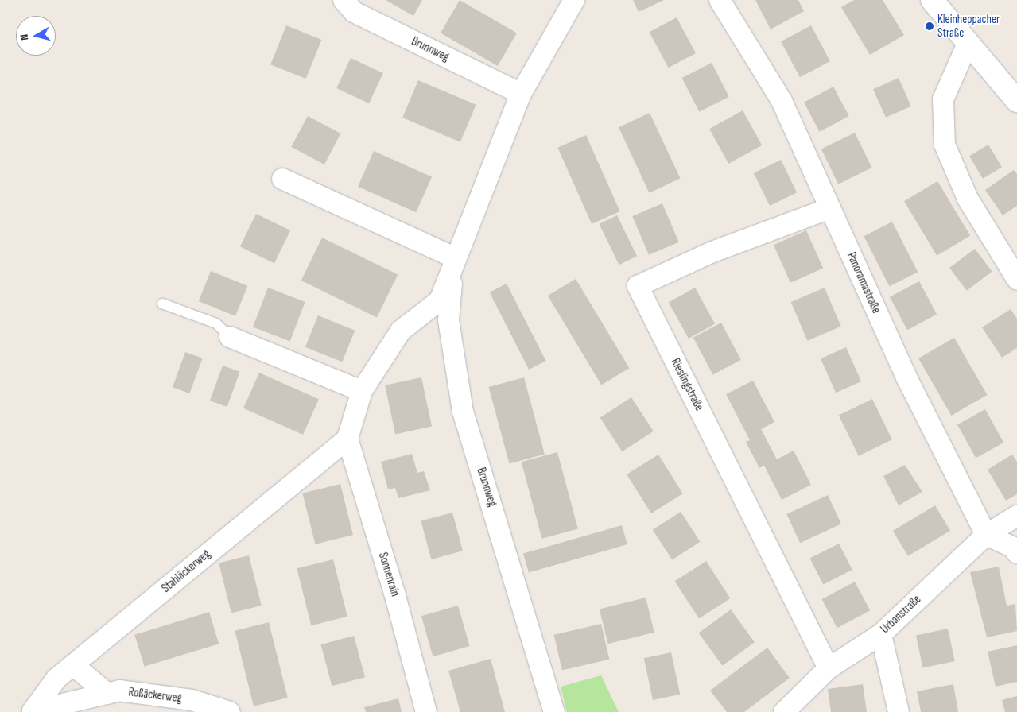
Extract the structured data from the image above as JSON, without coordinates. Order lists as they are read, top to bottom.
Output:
{
  "streets": {
    "street": [
      "Brunnweg",
      "Panoramastraße",
      "Rieslingstraße",
      "Stahläckerweg",
      "Sonnenrain",
      "Urbanstraße",
      "Roßäckerweg"
    ]
  },
  "crossings": [
    ["Brunnweg", "Stahläckerweg"],
    ["Brunnweg", "Sonnenrain"],
    ["Panoramastraße", "Rieslingstraße"],
    ["Panoramastraße", "Urbanstraße"],
    ["Rieslingstraße", "Urbanstraße"],
    ["Stahläckerweg", "Sonnenrain"],
    ["Stahläckerweg", "Roßäckerweg"]
  ],
  "places": ["Kleinheppacher Straße"],
  "north": "left"
}
